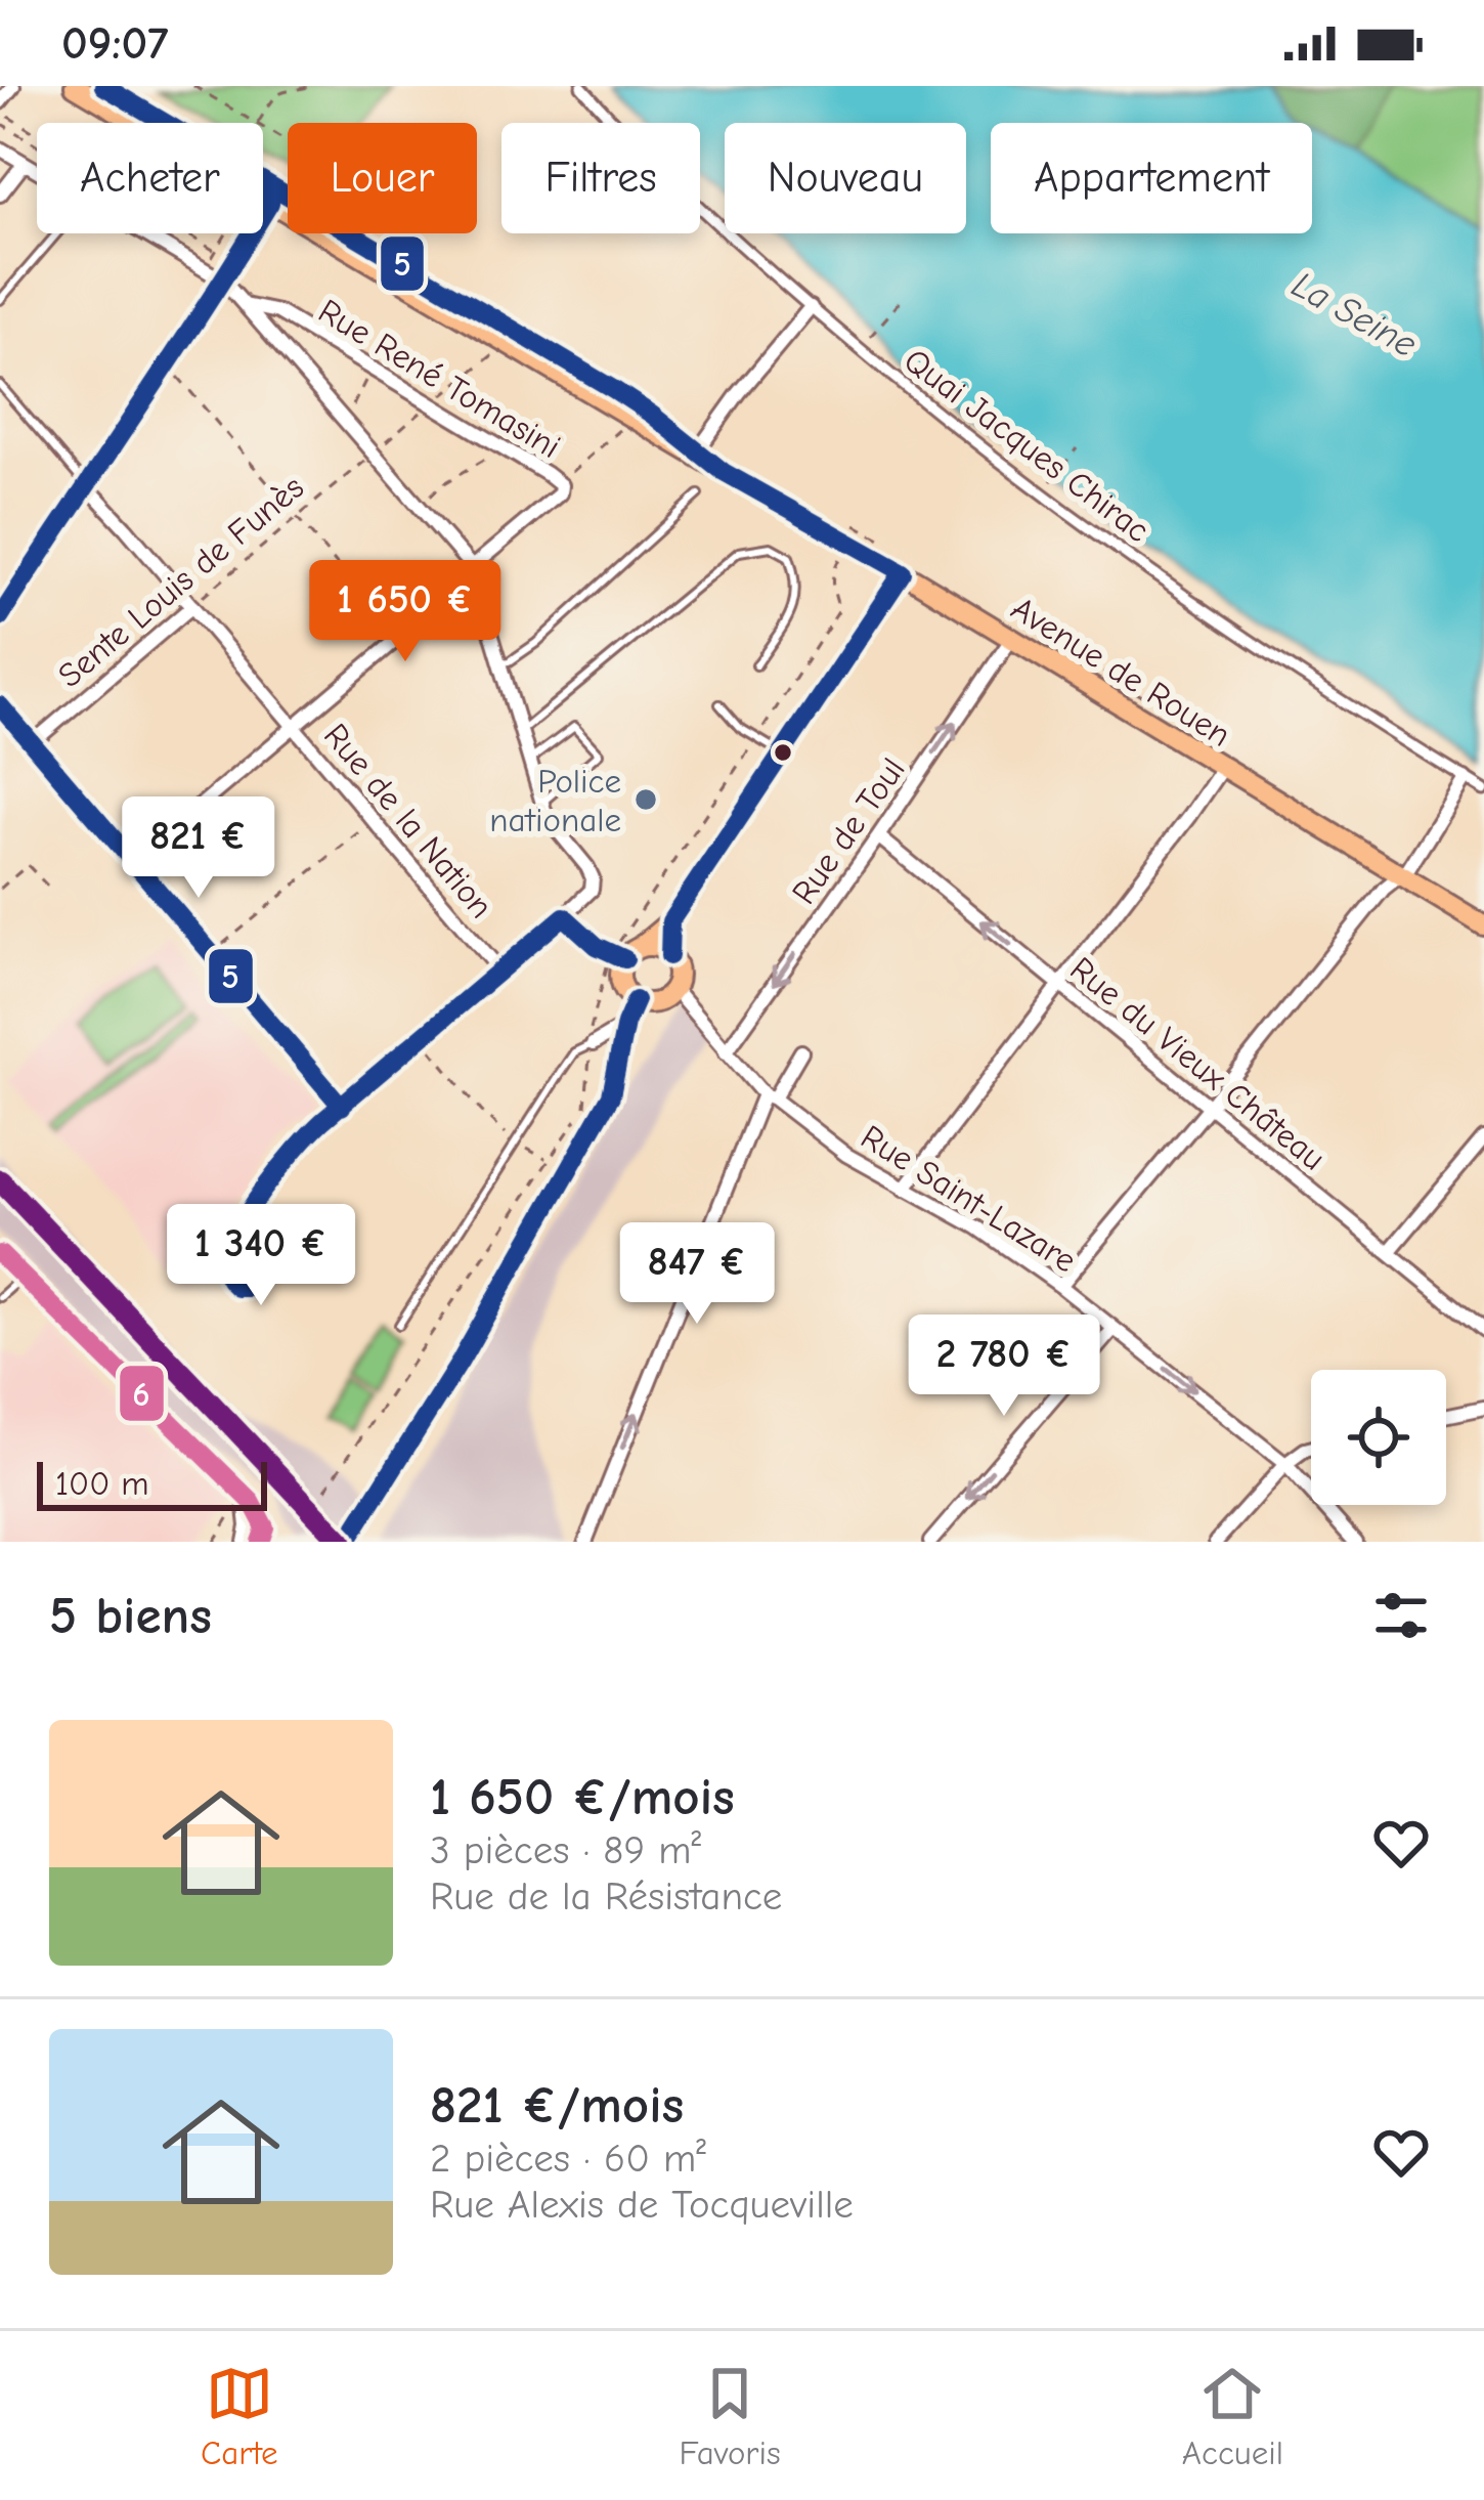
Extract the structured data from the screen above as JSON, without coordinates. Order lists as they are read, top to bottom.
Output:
{
  "streets": {
    "main road": ["Avenue de Rouen"],
    "street": [
      "Rue René Tomasini",
      "Quai Jacques Chirac",
      "Sente Louis de Funès",
      "Rue de la Nation",
      "Rue de Toul",
      "Rue du Vieux Château",
      "Rue Saint-Lazare"
    ]
  },
  "crossings": [
    ["Sente Louis de Funès", "Rue de la Nation"],
    ["Avenue de Rouen", "Rue de Toul"],
    ["Rue de Toul", "Rue du Vieux Château"],
    ["Rue de Toul", "Rue Saint-Lazare"]
  ],
  "water": ["La Seine"],
  "places": ["Police nationale"],
  "lines": ["transit line 5", "transit line 6"],
  "scale_bar": "100 m",
  "page": {
    "status": "09:07",
    "chip": [
      "Acheter",
      "Louer",
      "Filtres",
      "Nouveau",
      "Appartement"
    ],
    "price": [
      "1 650 €",
      "821 €",
      "1 340 €",
      "847 €",
      "2 780 €"
    ],
    "scale": "100 m",
    "heading": "5 biens",
    "list": [
      {
        "name": "1 650 €/mois",
        "note": "3 pièces · 89 m² · Rue de la Résistance"
      },
      {
        "name": "821 €/mois",
        "note": "2 pièces · 60 m² · Rue Alexis de Tocqueville"
      }
    ],
    "tabs": ["Carte", "Favoris", "Accueil"]
  }
}
